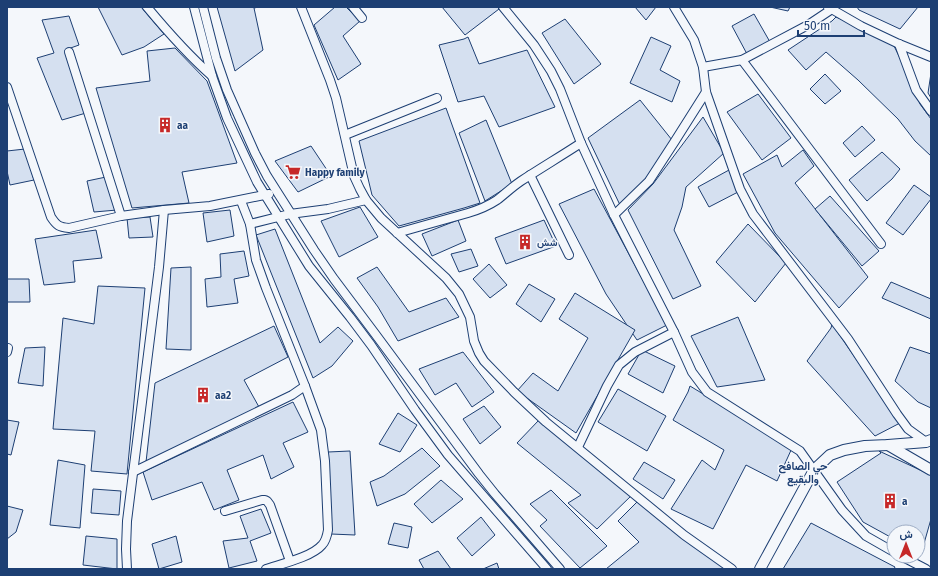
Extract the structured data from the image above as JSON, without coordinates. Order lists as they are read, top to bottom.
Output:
{
  "districts": ["حي الصافح والبقيع"],
  "places": {
    "building": [
      "aa",
      "شش",
      "aa2",
      "a"
    ],
    "supermarket": ["Happy family"]
  },
  "scale_bar": "50 m",
  "north": "top"
}
